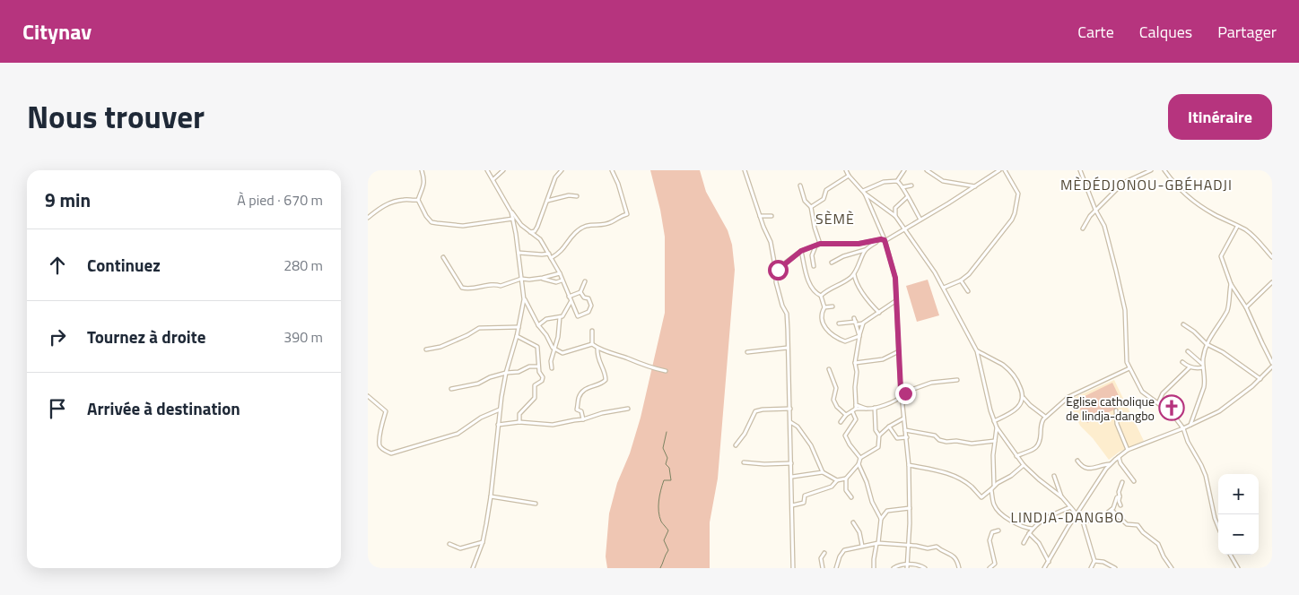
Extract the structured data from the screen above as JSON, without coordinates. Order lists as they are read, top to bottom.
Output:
{
  "districts": ["MÈDÉDJONOU-GBÉHADJI", "SÈMÈ", "LINDJA-DANGBO"],
  "places": {
    "church": ["Eglise catholique de lindja-dangbo"]
  },
  "page": {
    "header": "Citynav",
    "nav": ["Carte", "Calques", "Partager"],
    "title": "Nous trouver",
    "buttons": "Itinéraire",
    "heading": ["9 min", "À pied · 670 m"],
    "list": [
      ["Continuez", "280 m"],
      ["Tournez à droite", "390 m"],
      "Arrivée à destination"
    ],
    "map_buttons": ["+", "−"]
  }
}
